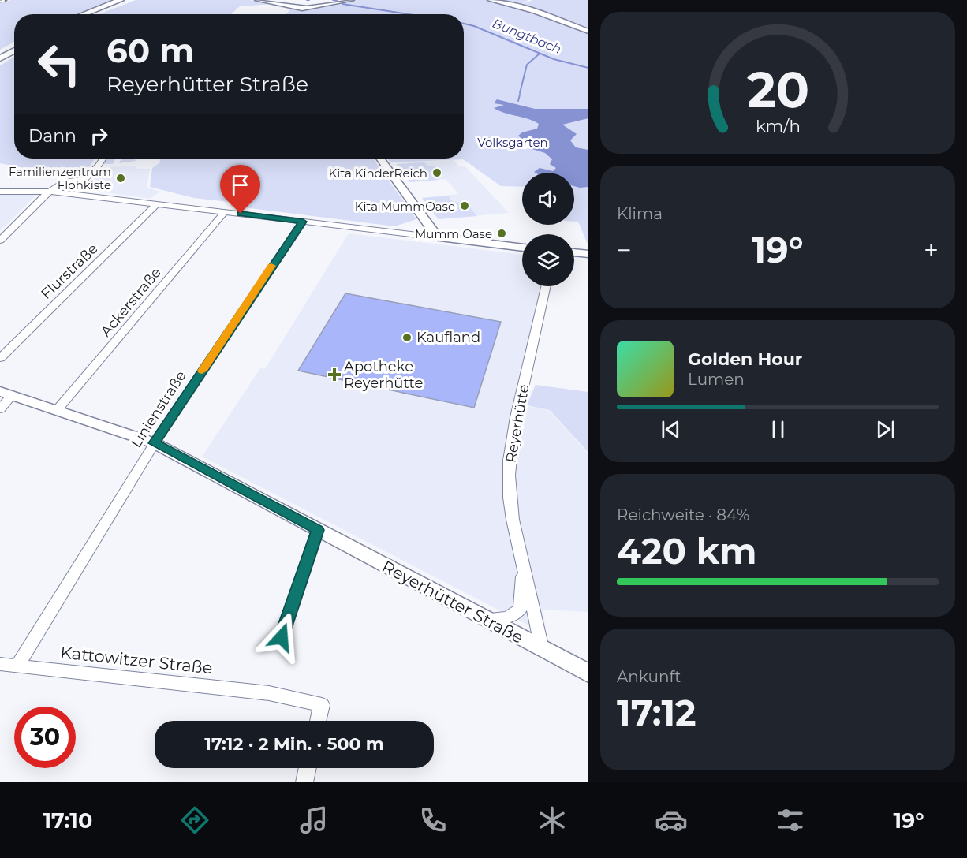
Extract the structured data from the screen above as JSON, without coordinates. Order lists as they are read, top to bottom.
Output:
{
  "streets": {
    "street": [
      "Flurstraße",
      "Ackerstraße",
      "Linienstraße",
      "Reyerhütte",
      "Reyerhütter Straße",
      "Kattowitzer Straße"
    ]
  },
  "crossings": [
    ["Ackerstraße", "Reyerhütter Straße"],
    ["Linienstraße", "Reyerhütter Straße"],
    ["Linienstraße", "Kattowitzer Straße"],
    ["Reyerhütte", "Reyerhütter Straße"]
  ],
  "water": ["Bungtbach"],
  "parks": ["Volksgarten"],
  "places": {
    "other": [
      "Kita KinderReich",
      "Familienzentrum Flohkiste",
      "Kita MummOase",
      "Mumm Oase",
      "Kaufland"
    ],
    "health": ["Apotheke Reyerhütte"]
  },
  "page": {
    "turn": ["60 m", "Reyerhütter Straße"],
    "then": "Dann",
    "tile": [
      "Klima",
      ["Reichweite · 84%", "420 km"],
      ["Ankunft", "17:12"]
    ],
    "heat": ["−", "19°", "+"],
    "song": ["Golden Hour", "Lumen"],
    "limit": "30",
    "trip": "17:12 · 2 Min. · 500 m",
    "tabs": ["17:10", "19°"],
    "gauge": ["20", "km/h"]
  }
}
